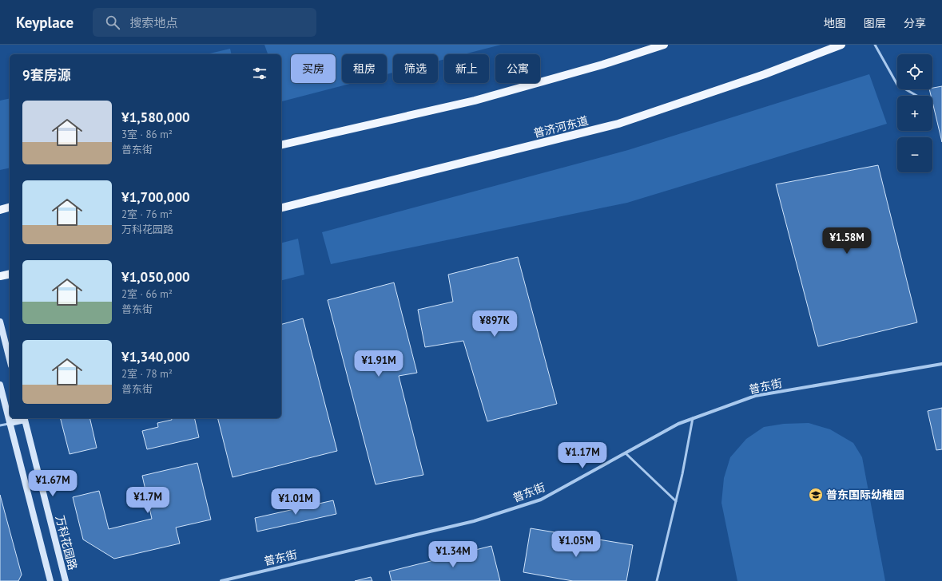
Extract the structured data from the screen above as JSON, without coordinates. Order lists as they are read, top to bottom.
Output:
{
  "streets": {
    "main road": ["普济河东道"],
    "street": ["普东街", "万科花园路"]
  },
  "places": {
    "school or university": ["普东国际幼稚园"]
  },
  "page": {
    "header": "Keyplace",
    "search": "搜索地点",
    "nav": ["地图", "图层", "分享"],
    "map_buttons": ["+", "−"],
    "chip": [
      "买房",
      "租房",
      "筛选",
      "新上",
      "公寓"
    ],
    "heading": "9套房源",
    "list": [
      {
        "name": "¥1,580,000",
        "note": "3室 · 86 m² · 普东街"
      },
      {
        "name": "¥1,700,000",
        "note": "2室 · 76 m² · 万科花园路"
      },
      {
        "name": "¥1,050,000",
        "note": "2室 · 66 m² · 普东街"
      },
      {
        "name": "¥1,340,000",
        "note": "2室 · 78 m² · 普东街"
      }
    ],
    "price": [
      "¥1.58M",
      "¥897K",
      "¥1.91M",
      "¥1.17M",
      "¥1.67M",
      "¥1.7M",
      "¥1.01M",
      "¥1.05M",
      "¥1.34M"
    ]
  }
}
